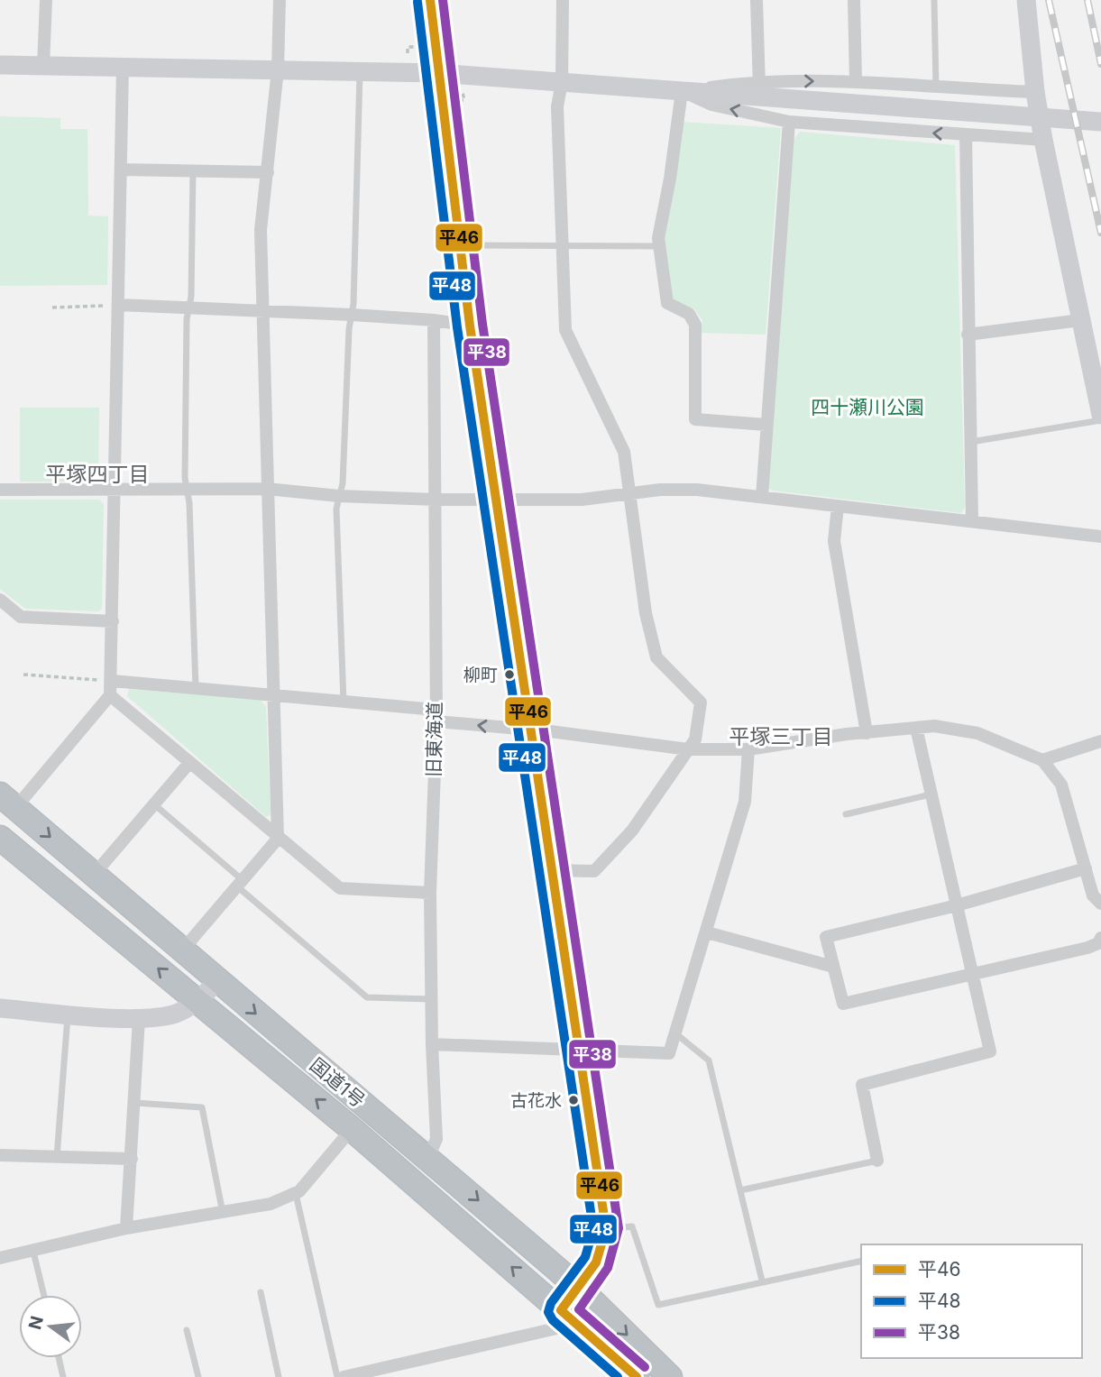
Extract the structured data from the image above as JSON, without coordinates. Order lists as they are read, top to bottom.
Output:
{
  "streets": {
    "highway": ["国道1号"],
    "street": ["旧東海道"]
  },
  "crossings": [
    ["旧東海道", "国道1号"]
  ],
  "districts": ["平塚四丁目", "平塚三丁目"],
  "parks": ["四十瀬川公園"],
  "places": ["柳町", "古花水"],
  "lines": ["transit line 平46", "transit line 平38", "transit line 平48"],
  "legend": ["平46", "平48", "平38"],
  "north": "left"
}
